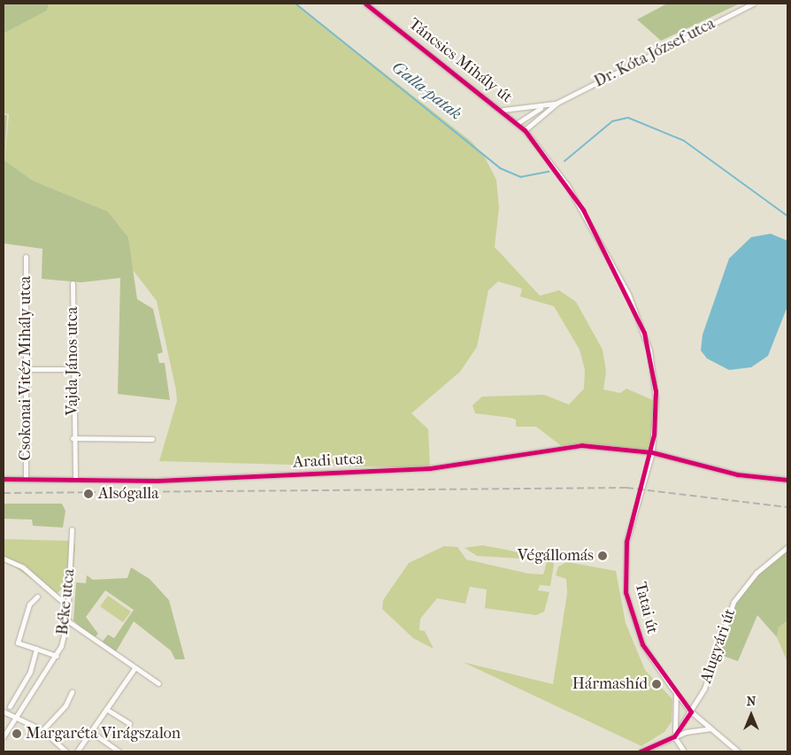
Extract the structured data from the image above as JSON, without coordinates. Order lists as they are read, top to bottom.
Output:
{
  "streets": {
    "street": [
      "Dr. Kóta József utca",
      "Táncsics Mihály út",
      "Vajda János utca",
      "Csokonai Vitéz Mihály utca",
      "Aradi utca",
      "Béke utca",
      "Tatai út",
      "Alugyári út"
    ]
  },
  "crossings": [
    ["Dr. Kóta József utca", "Táncsics Mihály út"],
    ["Táncsics Mihály út", "Tatai út"],
    ["Vajda János utca", "Aradi utca"],
    ["Csokonai Vitéz Mihály utca", "Aradi utca"],
    ["Aradi utca", "Tatai út"],
    ["Tatai út", "Alugyári út"]
  ],
  "water": ["Galla-patak"],
  "places": [
    "Alsógalla",
    "Végállomás",
    "Hármashíd",
    "Margaréta Virágszalon"
  ],
  "north": "top"
}
